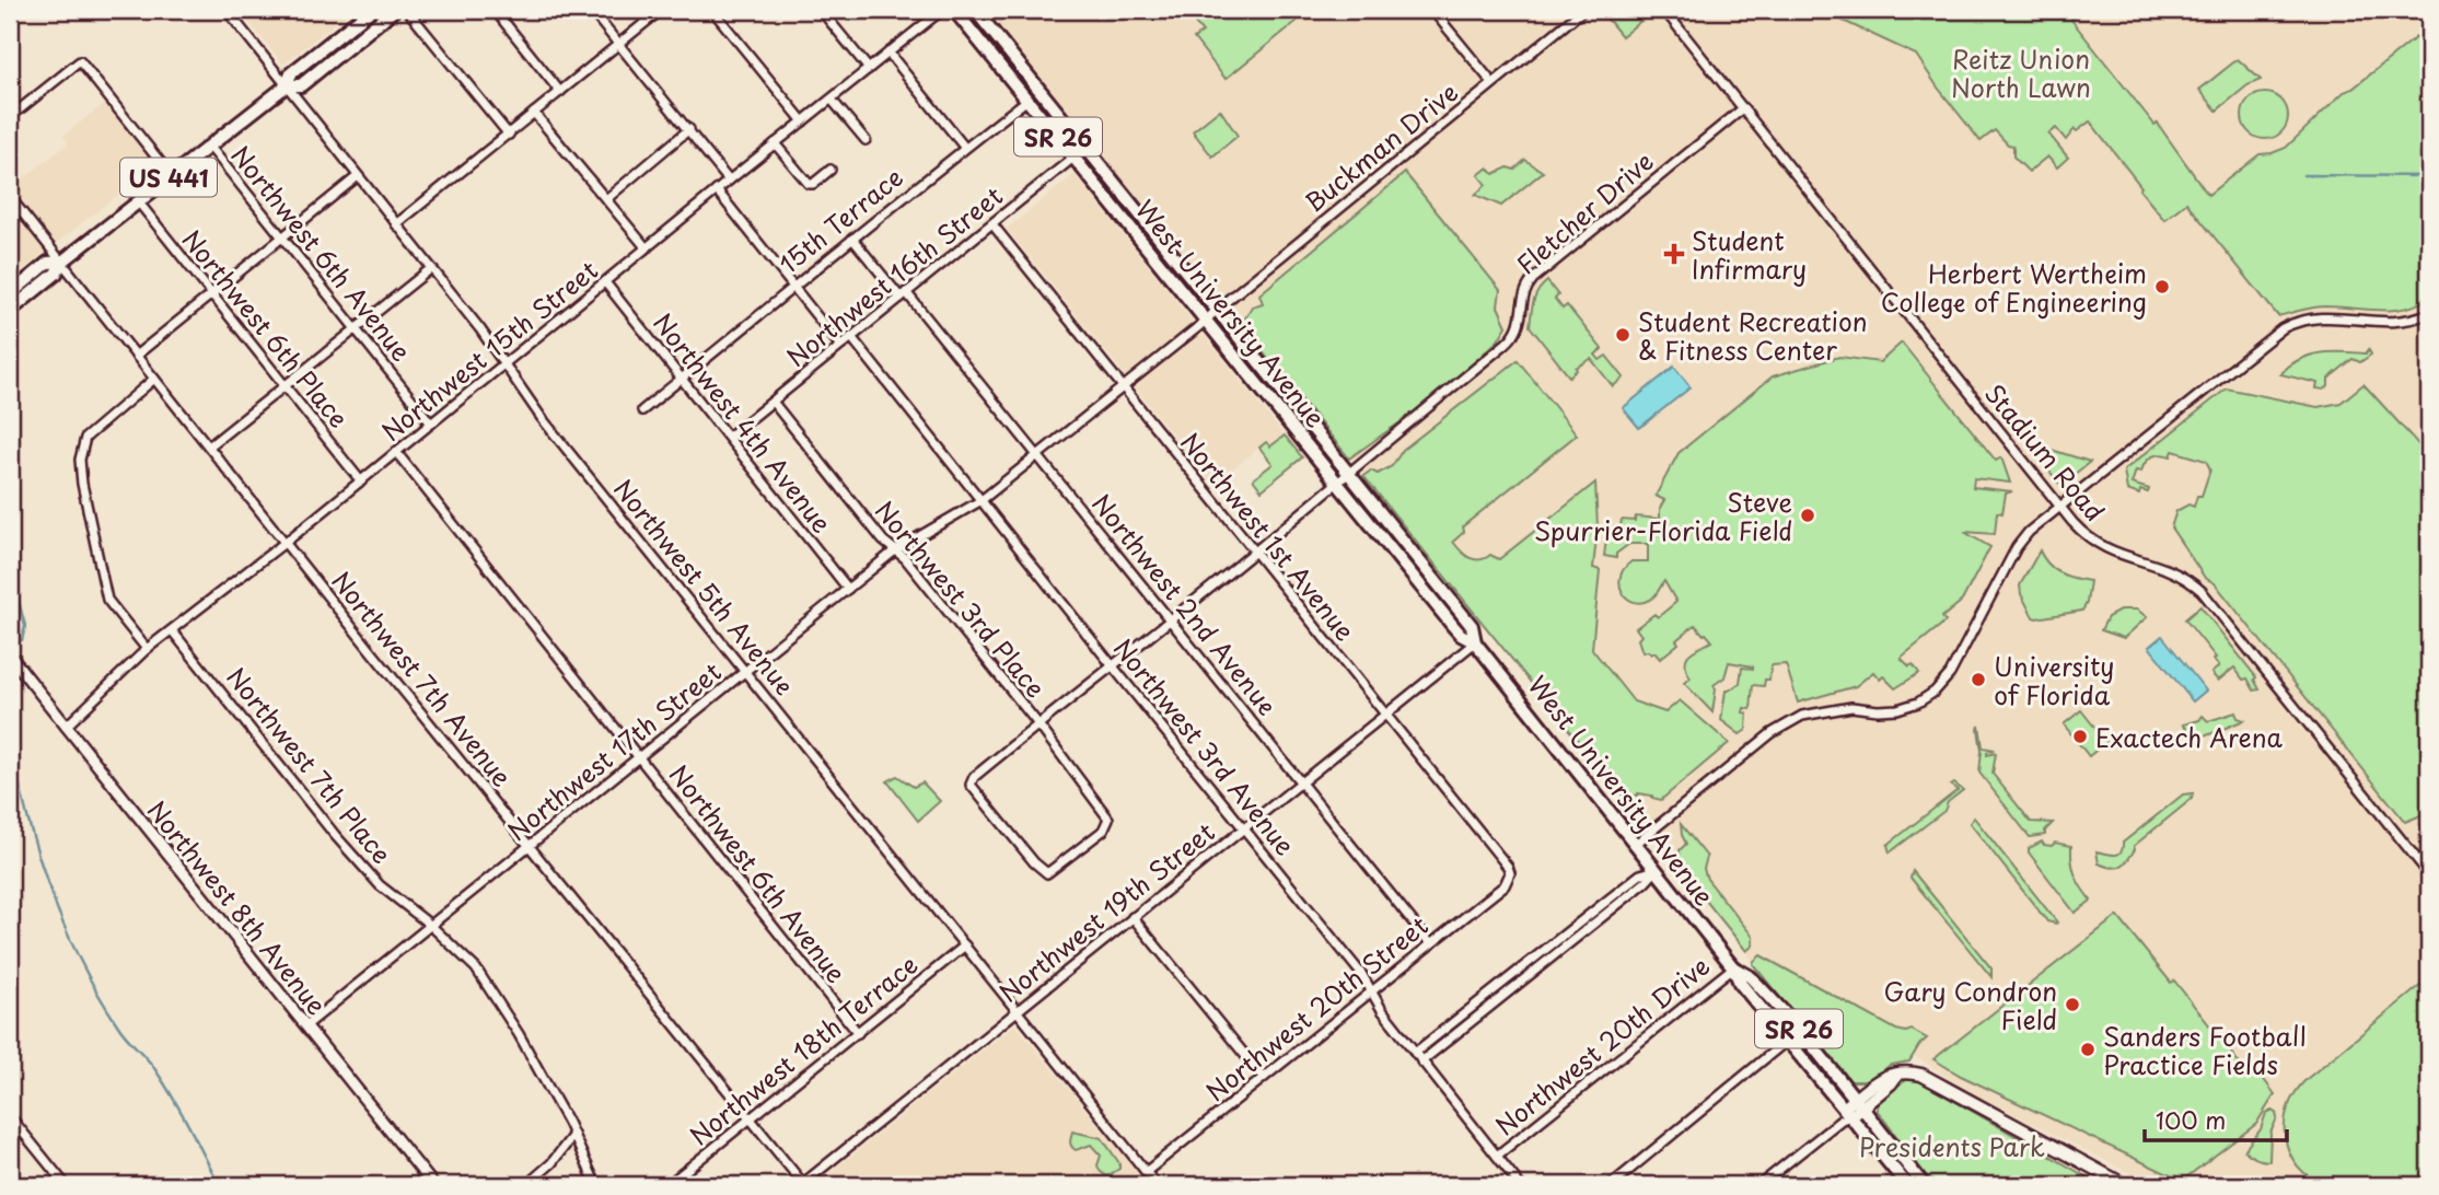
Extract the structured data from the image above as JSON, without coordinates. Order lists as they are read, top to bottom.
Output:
{
  "streets": {
    "main road": ["SR 26", "US 441", "West University Avenue"],
    "street": [
      "Buckman Drive",
      "Fletcher Drive",
      "15th Terrace",
      "Northwest 6th Avenue",
      "Northwest 16th Street",
      "Northwest 6th Place",
      "Northwest 15th Street",
      "Northwest 4th Avenue",
      "Stadium Road",
      "Northwest 1st Avenue",
      "Northwest 5th Avenue",
      "Northwest 3rd Place",
      "Northwest 2nd Avenue",
      "Northwest 7th Avenue",
      "Northwest 3rd Avenue",
      "Northwest 17th Street",
      "Northwest 7th Place",
      "Northwest 8th Avenue",
      "Northwest 19th Street",
      "Northwest 20th Street",
      "Northwest 20th Drive",
      "Northwest 18th Terrace"
    ]
  },
  "crossings": [
    ["Buckman Drive", "West University Avenue"],
    ["Buckman Drive", "Northwest 17th Street"],
    ["US 441", "Northwest 6th Avenue"],
    ["US 441", "Northwest 6th Place"],
    ["US 441", "Northwest 5th Avenue"],
    ["US 441", "Northwest 7th Avenue"],
    ["Fletcher Drive", "West University Avenue"],
    ["Fletcher Drive", "Stadium Road"],
    ["Fletcher Drive", "Northwest 1st Avenue"],
    ["Fletcher Drive", "Northwest 3rd Place"],
    ["Fletcher Drive", "Northwest 2nd Avenue"],
    ["Fletcher Drive", "Northwest 3rd Avenue"],
    ["15th Terrace", "West University Avenue"],
    ["15th Terrace", "Northwest 4th Avenue"],
    ["15th Terrace", "Northwest 2nd Avenue"],
    ["Northwest 6th Avenue", "Northwest 15th Street"],
    ["Northwest 6th Avenue", "Northwest 17th Street"],
    ["Northwest 6th Avenue", "Northwest 18th Terrace"],
    ["Northwest 16th Street", "West University Avenue"],
    ["Northwest 16th Street", "Northwest 4th Avenue"],
    ["Northwest 16th Street", "Northwest 1st Avenue"],
    ["Northwest 16th Street", "Northwest 3rd Place"],
    ["Northwest 16th Street", "Northwest 2nd Avenue"],
    ["Northwest 16th Street", "Northwest 3rd Avenue"],
    ["West University Avenue", "Northwest 17th Street"],
    ["West University Avenue", "Northwest 19th Street"],
    ["West University Avenue", "Northwest 20th Drive"],
    ["Northwest 6th Place", "Northwest 15th Street"],
    ["Northwest 15th Street", "Northwest 4th Avenue"],
    ["Northwest 15th Street", "Northwest 5th Avenue"],
    ["Northwest 15th Street", "Northwest 7th Avenue"],
    ["Northwest 15th Street", "Northwest 7th Place"],
    ["Northwest 15th Street", "Northwest 8th Avenue"],
    ["Northwest 4th Avenue", "Northwest 17th Street"],
    ["Northwest 1st Avenue", "Northwest 17th Street"],
    ["Northwest 1st Avenue", "Northwest 19th Street"],
    ["Northwest 1st Avenue", "Northwest 20th Street"],
    ["Northwest 5th Avenue", "Northwest 17th Street"],
    ["Northwest 5th Avenue", "Northwest 19th Street"],
    ["Northwest 5th Avenue", "Northwest 20th Street"],
    ["Northwest 5th Avenue", "Northwest 18th Terrace"],
    ["Northwest 3rd Place", "Northwest 17th Street"],
    ["Northwest 2nd Avenue", "Northwest 17th Street"],
    ["Northwest 2nd Avenue", "Northwest 19th Street"],
    ["Northwest 2nd Avenue", "Northwest 20th Street"],
    ["Northwest 7th Avenue", "Northwest 17th Street"],
    ["Northwest 7th Avenue", "Northwest 19th Street"],
    ["Northwest 7th Avenue", "Northwest 18th Terrace"],
    ["Northwest 3rd Avenue", "Northwest 17th Street"],
    ["Northwest 3rd Avenue", "Northwest 19th Street"],
    ["Northwest 3rd Avenue", "Northwest 20th Street"],
    ["Northwest 3rd Avenue", "Northwest 20th Drive"],
    ["Northwest 17th Street", "Northwest 7th Place"],
    ["Northwest 17th Street", "Northwest 8th Avenue"]
  ],
  "parks": ["Reitz Union North Lawn", "Presidents Park"],
  "places": {
    "health": ["Student Infirmary"],
    "other": [
      "Herbert Wertheim College of Engineering",
      "Student Recreation & Fitness Center",
      "Steve Spurrier-Florida Field",
      "University of Florida",
      "Exactech Arena",
      "Gary Condron Field",
      "Sanders Football Practice Fields"
    ]
  },
  "scale_bar": "100 m"
}
